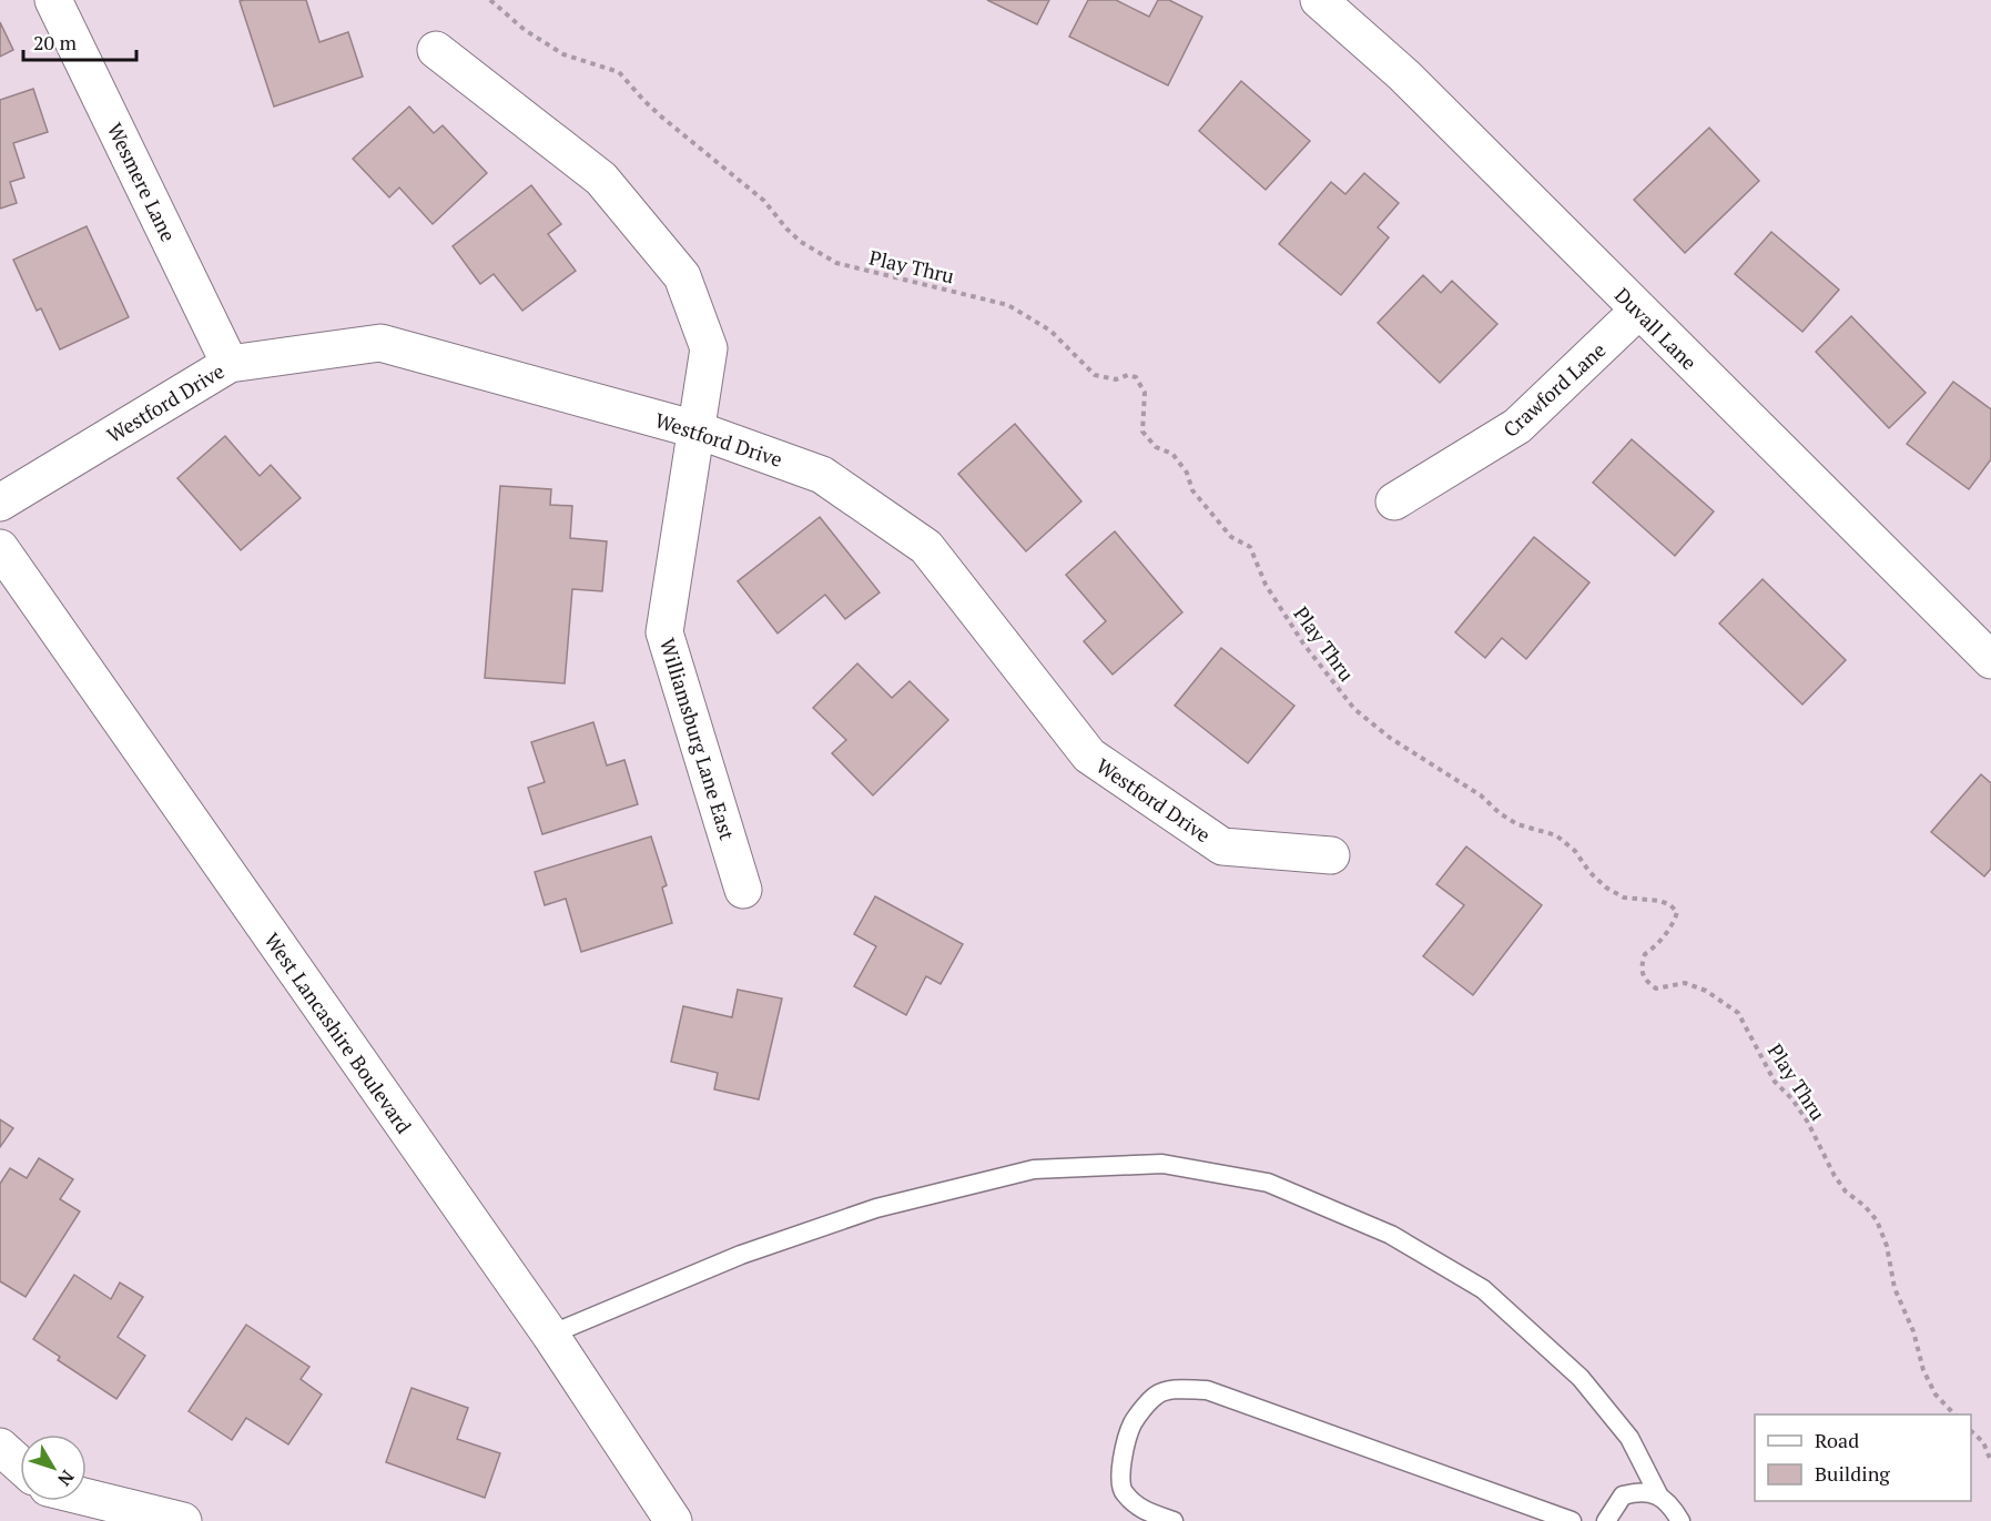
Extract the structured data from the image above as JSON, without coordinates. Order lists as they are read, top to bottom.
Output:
{
  "streets": {
    "street": [
      "Wesmere Lane",
      "Duvall Lane",
      "Crawford Lane",
      "Westford Drive",
      "Williamsburg Lane East",
      "West Lancashire Boulevard"
    ],
    "path": ["Play Thru"]
  },
  "crossings": [
    ["Wesmere Lane", "Westford Drive"],
    ["Duvall Lane", "Crawford Lane"],
    ["Westford Drive", "Williamsburg Lane East"]
  ],
  "legend": ["Road", "Building"],
  "scale_bar": "20 m",
  "north": "bottom right"
}
